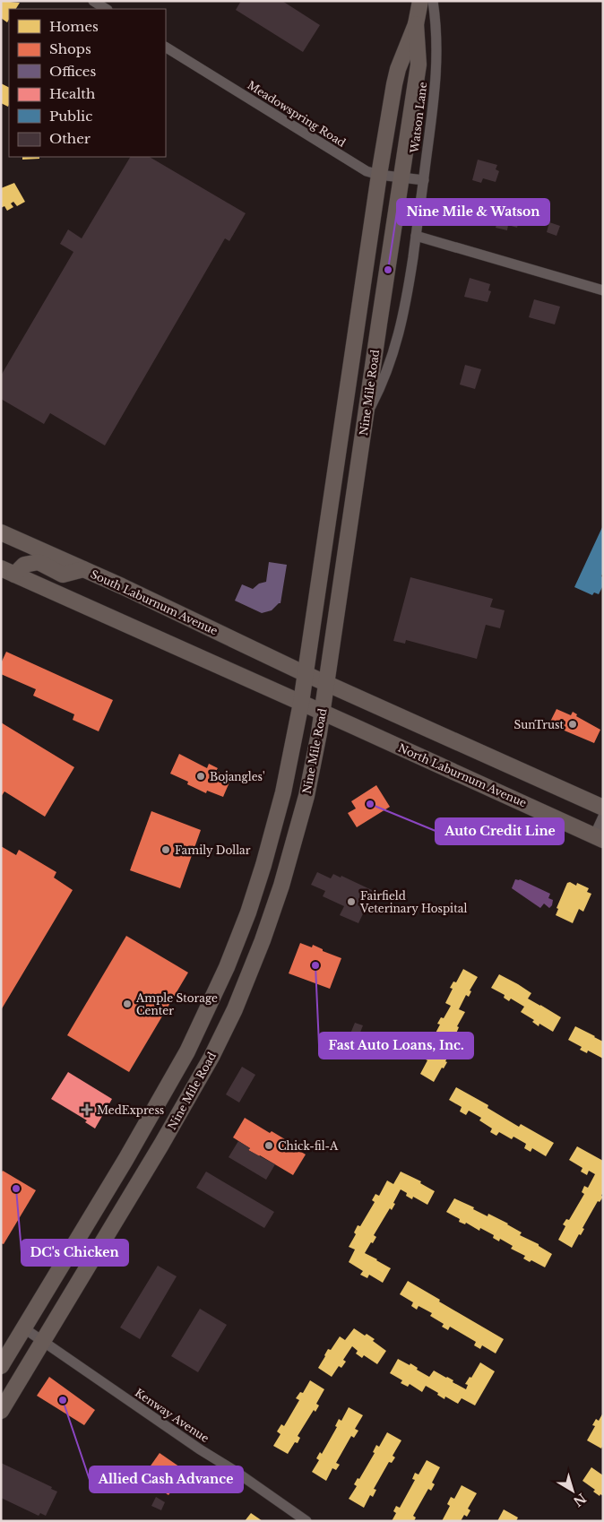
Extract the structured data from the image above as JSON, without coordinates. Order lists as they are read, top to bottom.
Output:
{
  "streets": {
    "main road": ["Nine Mile Road", "South Laburnum Avenue", "North Laburnum Avenue"],
    "street": ["Meadowspring Road", "Watson Lane", "Kenway Avenue"]
  },
  "crossings": [
    ["Meadowspring Road", "Watson Lane"],
    ["Meadowspring Road", "Nine Mile Road"],
    ["Watson Lane", "Nine Mile Road"],
    ["Nine Mile Road", "South Laburnum Avenue"],
    ["Nine Mile Road", "North Laburnum Avenue"],
    ["Nine Mile Road", "Kenway Avenue"]
  ],
  "places": {
    "other": [
      "Nine Mile & Watson",
      "SunTrust",
      "Bojangles'",
      "Auto Credit Line",
      "Family Dollar",
      "Fairfield Veterinary Hospital",
      "Fast Auto Loans, Inc.",
      "Ample Storage Center",
      "Chick-fil-A",
      "DC's Chicken",
      "Allied Cash Advance"
    ],
    "health": ["MedExpress"]
  },
  "legend": [
    "Homes",
    "Shops",
    "Offices",
    "Health",
    "Public",
    "Other"
  ],
  "north": "bottom right"
}
